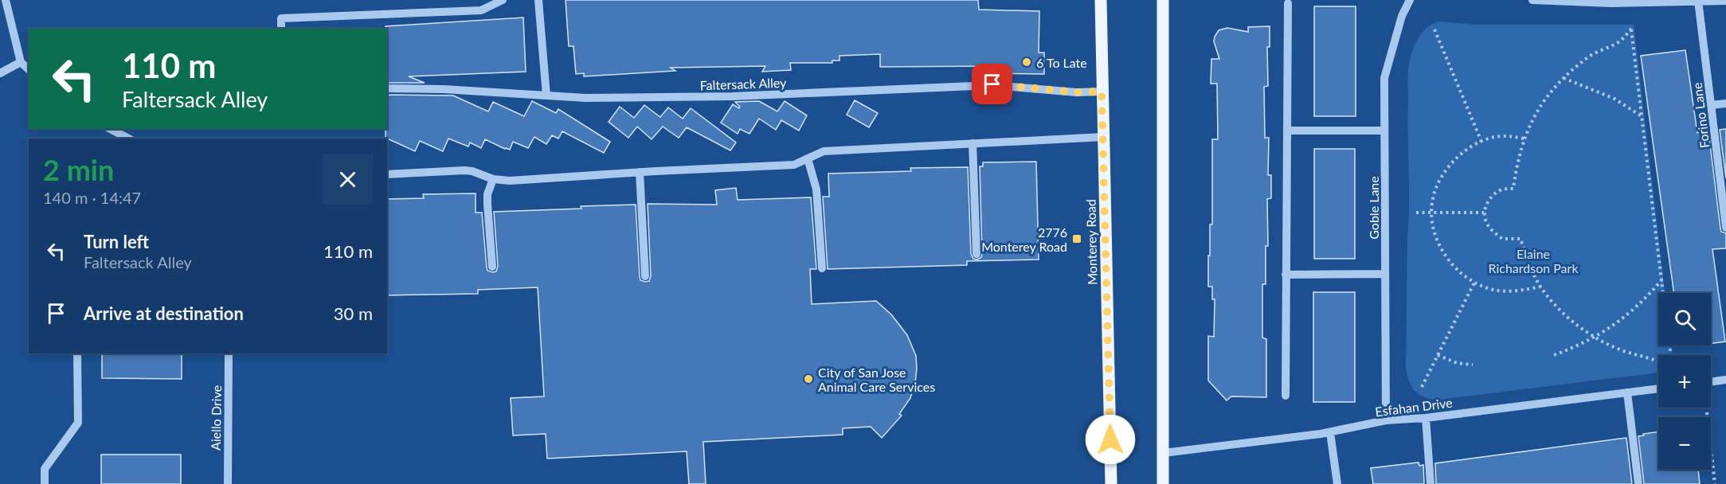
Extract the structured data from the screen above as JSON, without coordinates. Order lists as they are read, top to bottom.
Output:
{
  "streets": {
    "main road": ["Monterey Road"],
    "street": [
      "Faltersack Alley",
      "Forino Lane",
      "Goble Lane",
      "Esfahan Drive",
      "Aiello Drive"
    ]
  },
  "crossings": [
    ["Faltersack Alley", "Monterey Road"],
    ["Goble Lane", "Esfahan Drive"]
  ],
  "parks": ["Elaine Richardson Park"],
  "places": {
    "other": ["6 To Late", "City of San Jose Animal Care Services"],
    "transit": ["2776 Monterey Road"]
  },
  "page": {
    "turn": ["110 m", "Faltersack Alley"],
    "heading": ["2 min", "140 m · 14:47"],
    "list": [
      {
        "name": "Turn left",
        "note": "Faltersack Alley",
        "value": "110 m"
      },
      {
        "name": "Arrive at destination",
        "value": "30 m"
      }
    ],
    "map_buttons": ["+", "−"]
  }
}
